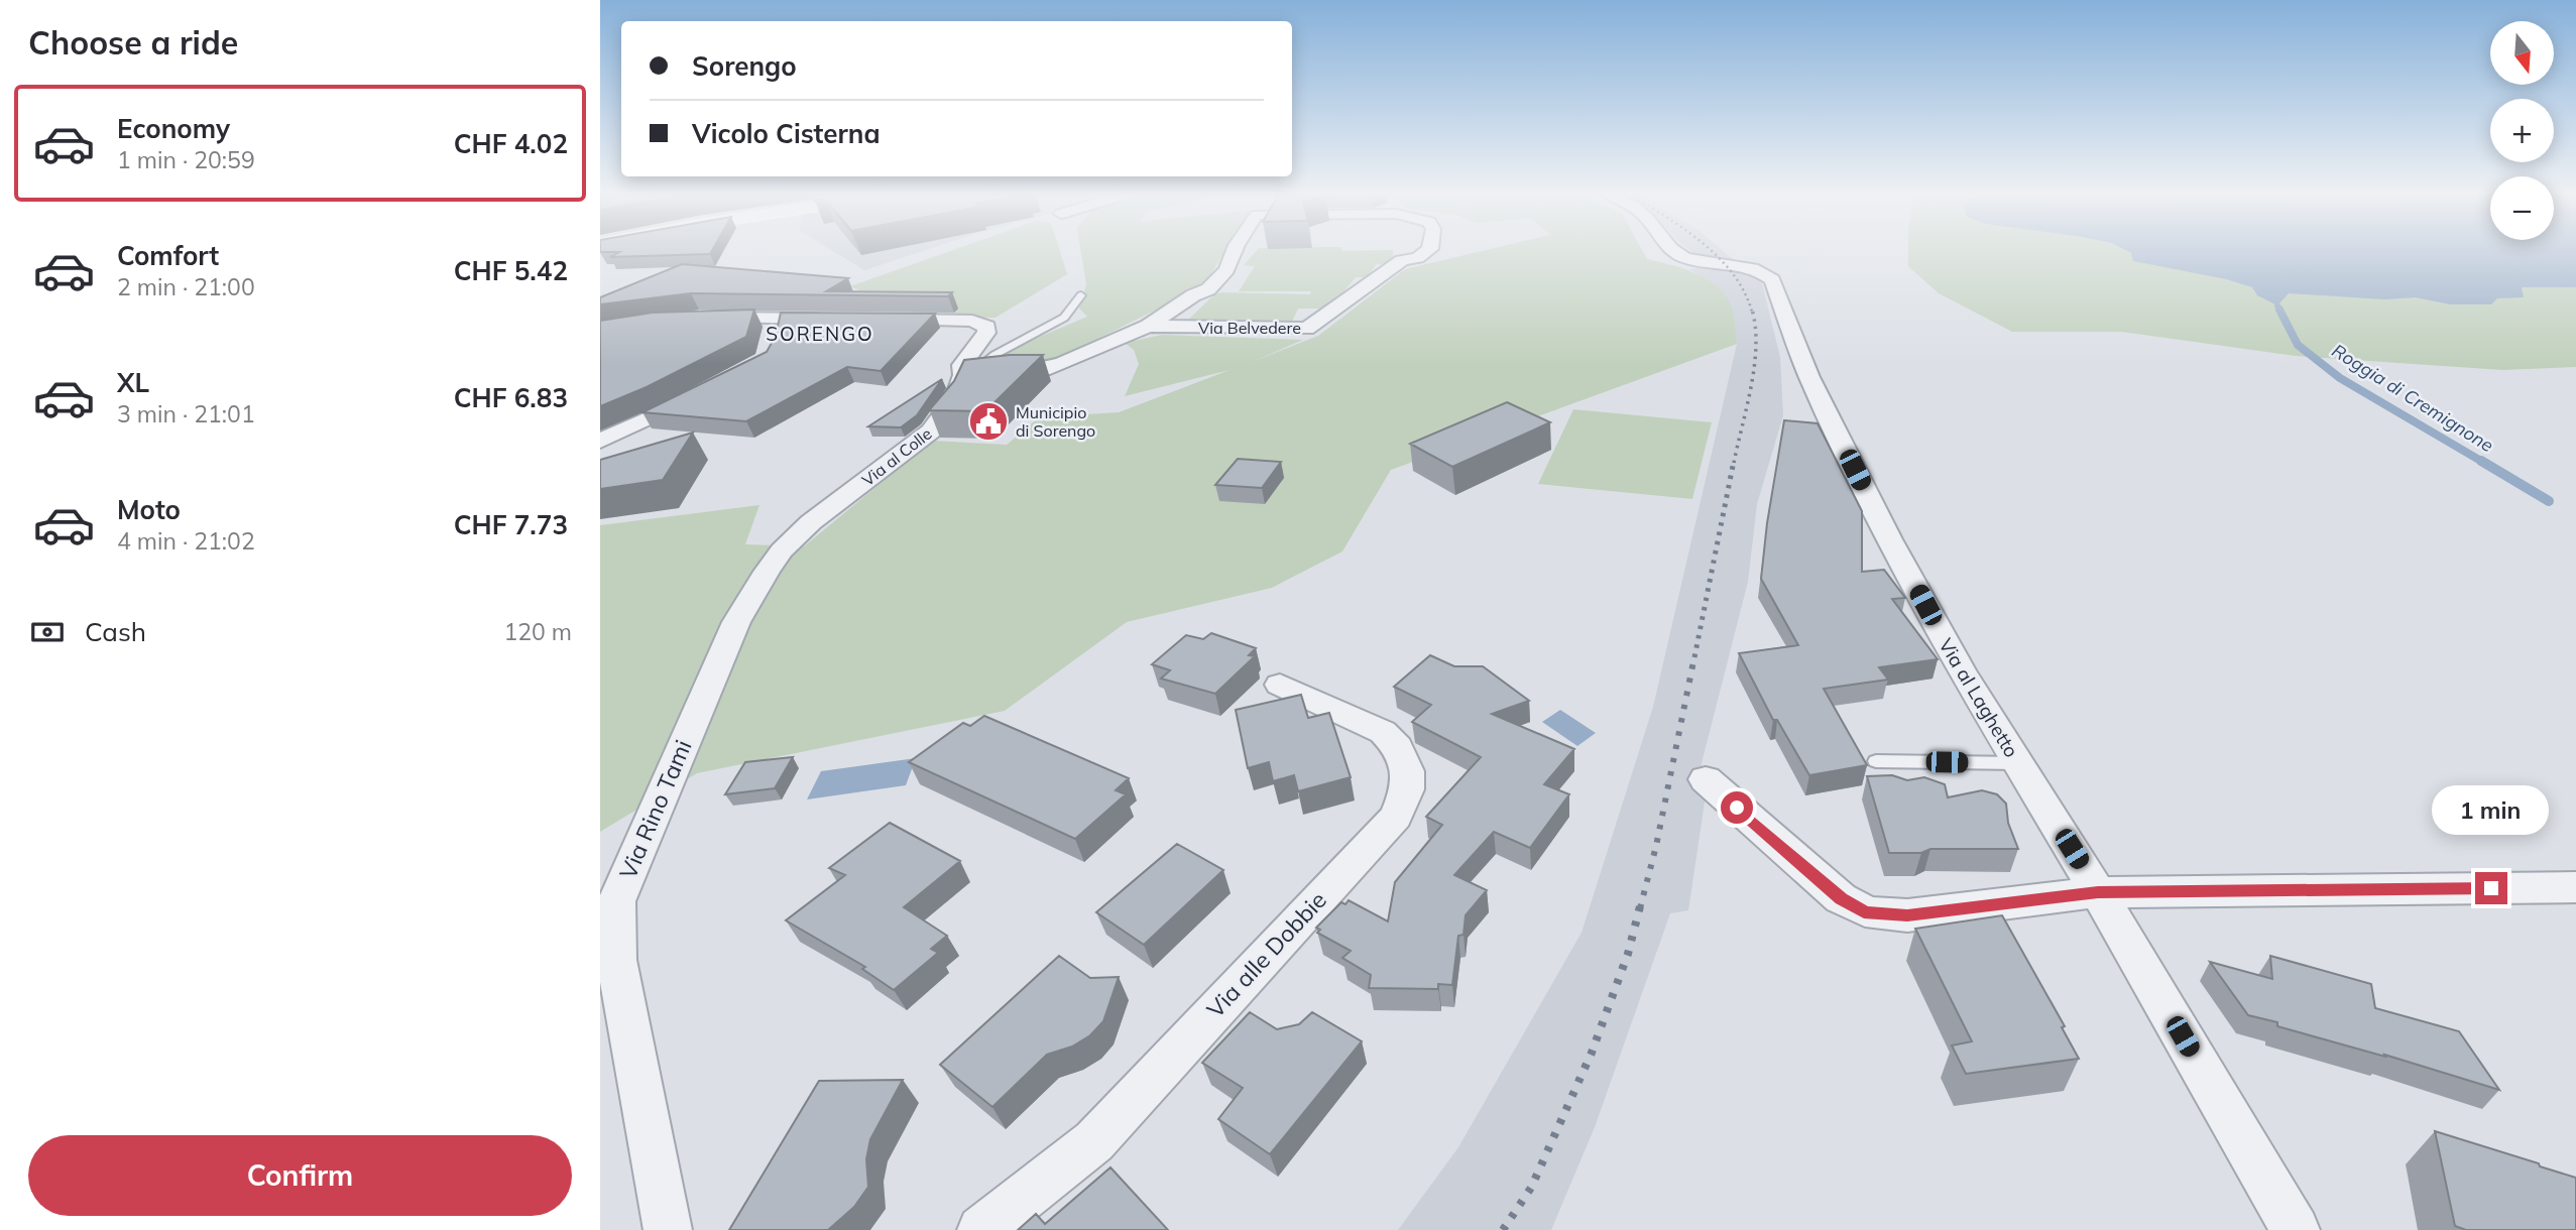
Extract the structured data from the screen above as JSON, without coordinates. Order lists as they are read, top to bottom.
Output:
{
  "streets": {
    "street": [
      "Via Belvedere",
      "Via al Colle",
      "Via al Laghetto",
      "Via Rino Tami",
      "Via alle Dobbie"
    ]
  },
  "crossings": [
    ["Via Belvedere", "Via al Colle"],
    ["Via al Colle", "Via Rino Tami"]
  ],
  "districts": ["SORENGO"],
  "water": ["Roggia di Cremignone"],
  "places": {
    "public building": ["Municipio di Sorengo"]
  },
  "north": "bottom",
  "page": {
    "heading": "Choose a ride",
    "map_buttons": ["+", "−"],
    "banner": ["Sorengo", "Vicolo Cisterna"],
    "list": [
      {
        "name": "Economy",
        "note": "1 min · 20:59",
        "value": "CHF 4.02"
      },
      {
        "name": "Comfort",
        "note": "2 min · 21:00",
        "value": "CHF 5.42"
      },
      {
        "name": "XL",
        "note": "3 min · 21:01",
        "value": "CHF 6.83"
      },
      {
        "name": "Moto",
        "note": "4 min · 21:02",
        "value": "CHF 7.73"
      }
    ],
    "pay": ["Cash", "120 m"],
    "bubble": "1 min",
    "buttons": "Confirm"
  }
}
